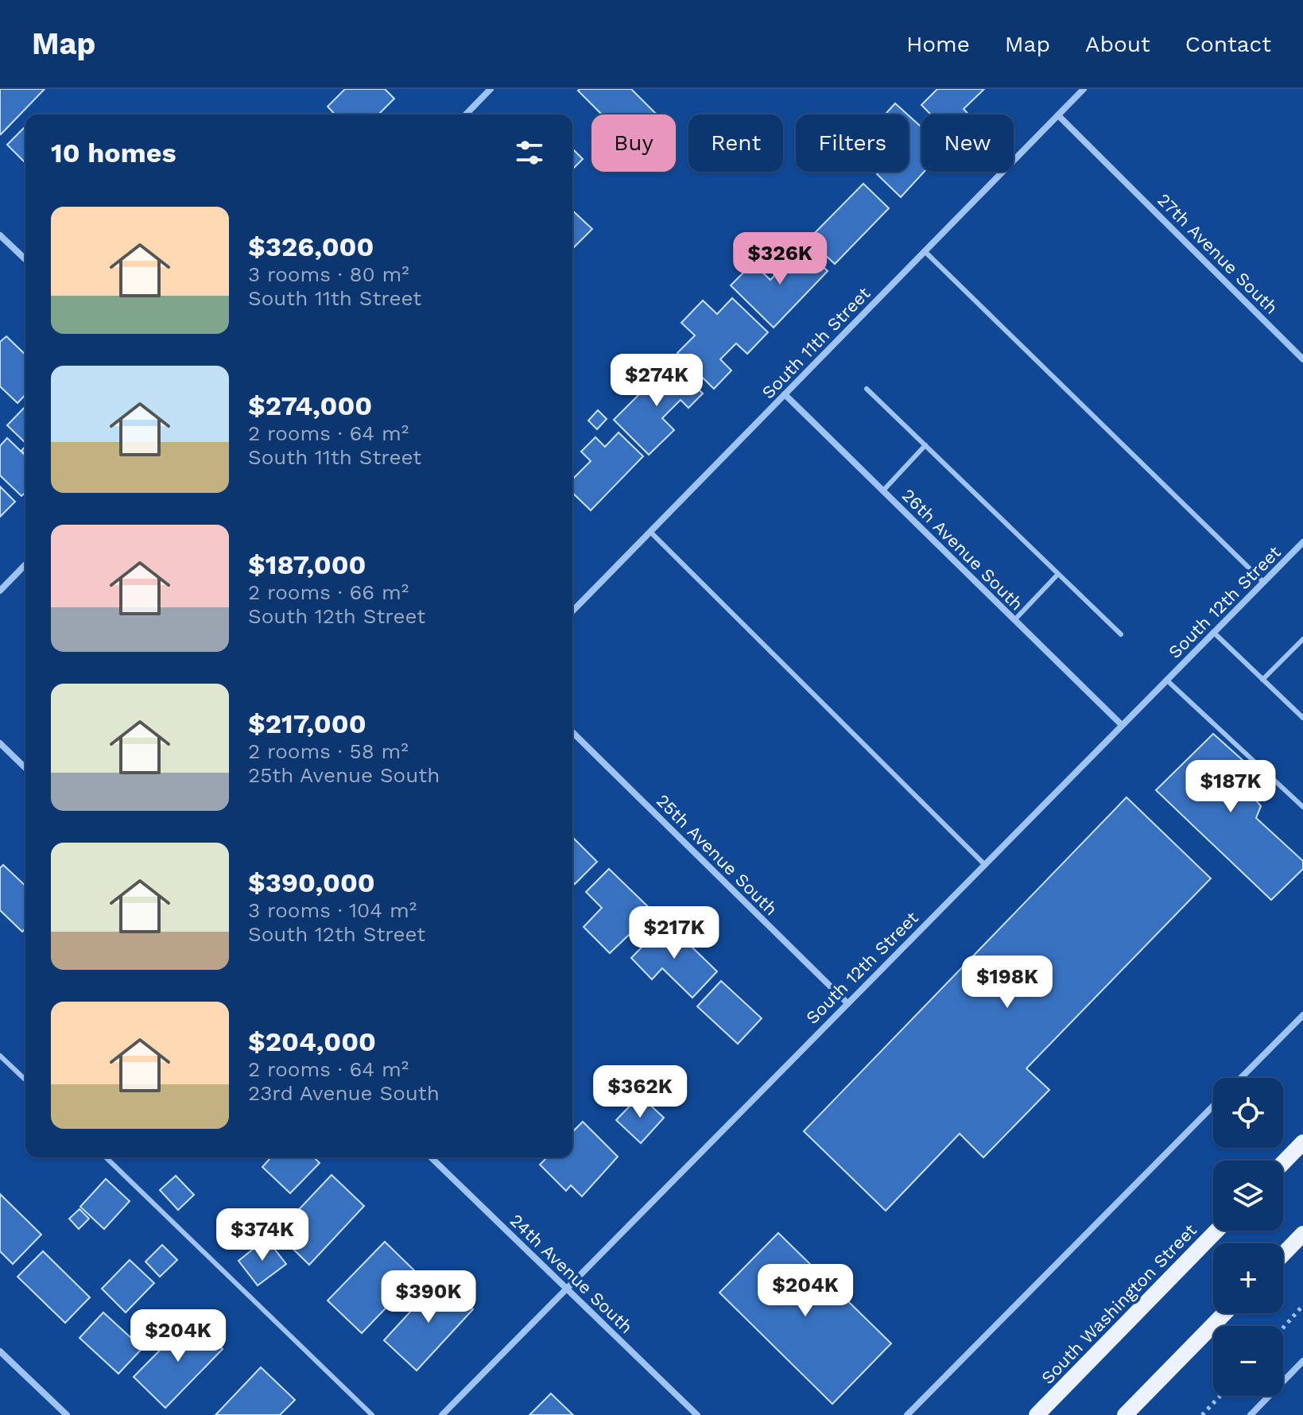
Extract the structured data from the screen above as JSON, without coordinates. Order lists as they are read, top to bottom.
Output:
{
  "streets": {
    "main road": ["South Washington Street"],
    "street": [
      "27th Avenue South",
      "South 11th Street",
      "26th Avenue South",
      "South 12th Street",
      "25th Avenue South",
      "24th Avenue South"
    ]
  },
  "crossings": [
    ["27th Avenue South", "South 11th Street"],
    ["South 11th Street", "26th Avenue South"],
    ["26th Avenue South", "South 12th Street"],
    ["South 12th Street", "25th Avenue South"],
    ["South 12th Street", "24th Avenue South"]
  ],
  "page": {
    "header": "Map",
    "nav": [
      "Home",
      "Map",
      "About",
      "Contact"
    ],
    "chip": [
      "Buy",
      "Rent",
      "Filters",
      "New"
    ],
    "heading": "10 homes",
    "list": [
      {
        "name": "$326,000",
        "note": "3 rooms · 80 m² · South 11th Street"
      },
      {
        "name": "$274,000",
        "note": "2 rooms · 64 m² · South 11th Street"
      },
      {
        "name": "$187,000",
        "note": "2 rooms · 66 m² · South 12th Street"
      },
      {
        "name": "$217,000",
        "note": "2 rooms · 58 m² · 25th Avenue South"
      },
      {
        "name": "$390,000",
        "note": "3 rooms · 104 m² · South 12th Street"
      },
      {
        "name": "$204,000",
        "note": "2 rooms · 64 m² · 23rd Avenue South"
      }
    ],
    "price": [
      "$326K",
      "$274K",
      "$187K",
      "$217K",
      "$198K",
      "$362K",
      "$374K",
      "$204K",
      "$390K",
      "$204K"
    ],
    "map_buttons": ["+", "−"]
  }
}
